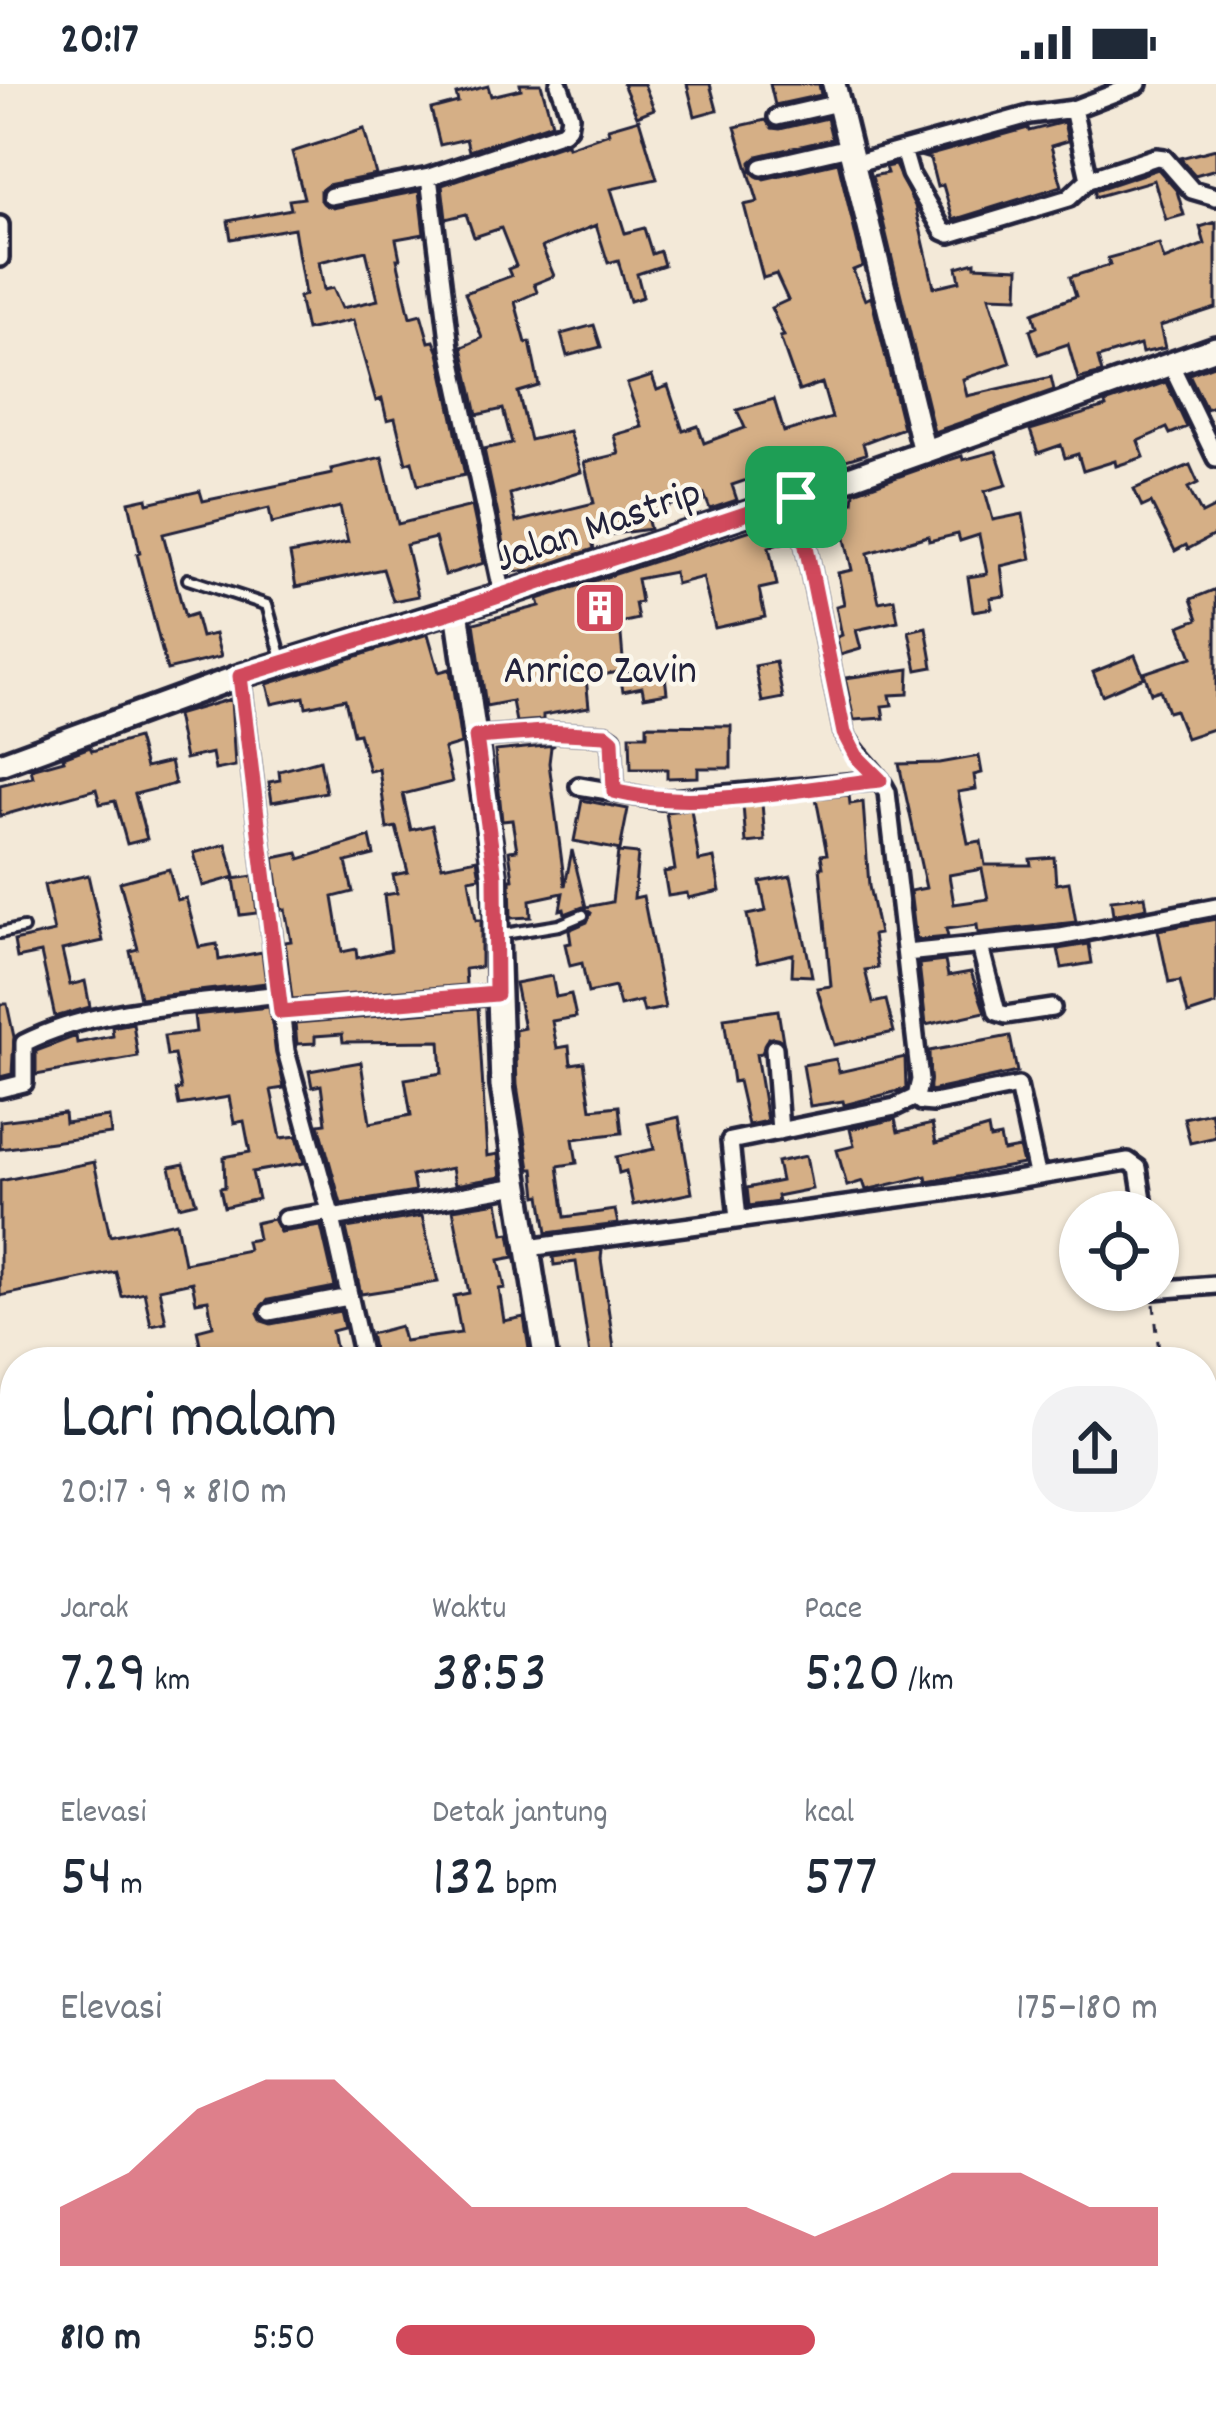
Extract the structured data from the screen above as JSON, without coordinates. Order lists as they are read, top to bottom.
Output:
{
  "streets": {
    "main road": ["Jalan Mastrip"]
  },
  "places": {
    "building": ["Anrico Zavin"]
  },
  "page": {
    "status": "20:17",
    "heading": ["Lari malam", "20:17 · 9 × 810 m"],
    "stats": [
      ["Jarak", "7.29 km"],
      ["Waktu", "38:53"],
      ["Pace", "5:20 /km"],
      ["Elevasi", "54 m"],
      ["Detak jantung", "132 bpm"],
      ["kcal", "577"]
    ],
    "chart": ["Elevasi", "175–180 m"],
    "list": [
      {
        "name": "810 m",
        "note": "5:50"
      }
    ]
  }
}
